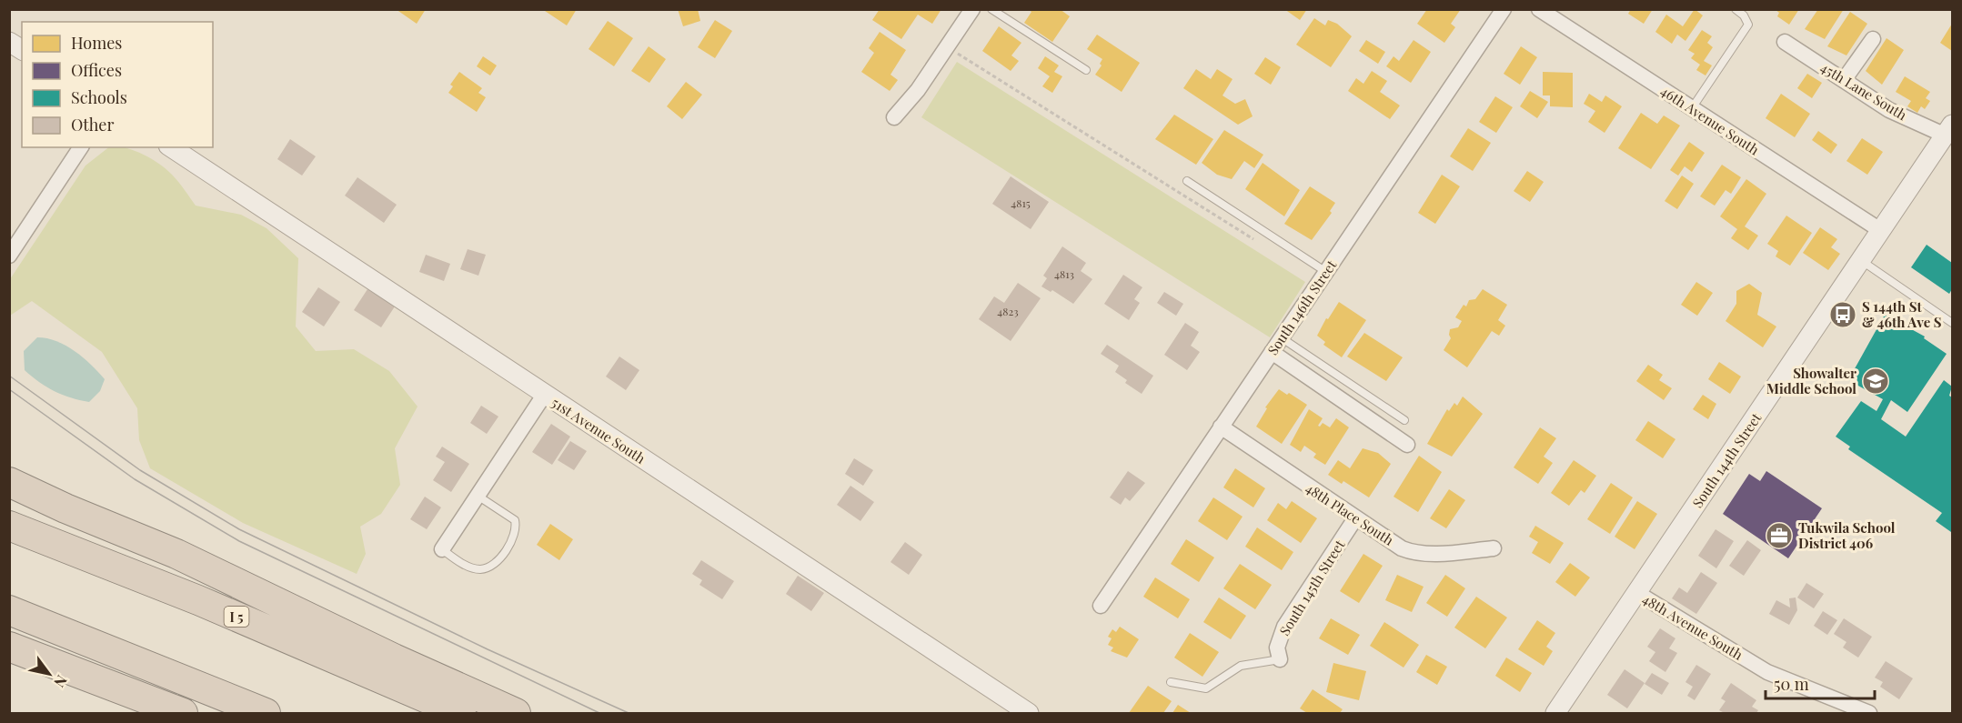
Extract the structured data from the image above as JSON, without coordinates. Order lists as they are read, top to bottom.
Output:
{
  "streets": {
    "highway": ["I 5"],
    "street": [
      "45th Lane South",
      "46th Avenue South",
      "South 146th Street",
      "51st Avenue South",
      "South 144th Street",
      "48th Place South",
      "South 145th Street",
      "48th Avenue South"
    ]
  },
  "crossings": [
    ["45th Lane South", "South 144th Street"],
    ["46th Avenue South", "South 144th Street"],
    ["South 146th Street", "48th Place South"],
    ["South 144th Street", "48th Avenue South"],
    ["48th Place South", "South 145th Street"]
  ],
  "places": {
    "bus stop": ["S 144th St & 46th Ave S"],
    "school or university": ["Showalter Middle School"],
    "office": ["Tukwila School District 406"]
  },
  "house_numbers": ["4815", "4813", "4823"],
  "legend": [
    "Homes",
    "Offices",
    "Schools",
    "Other"
  ],
  "scale_bar": "50 m",
  "north": "bottom right"
}
